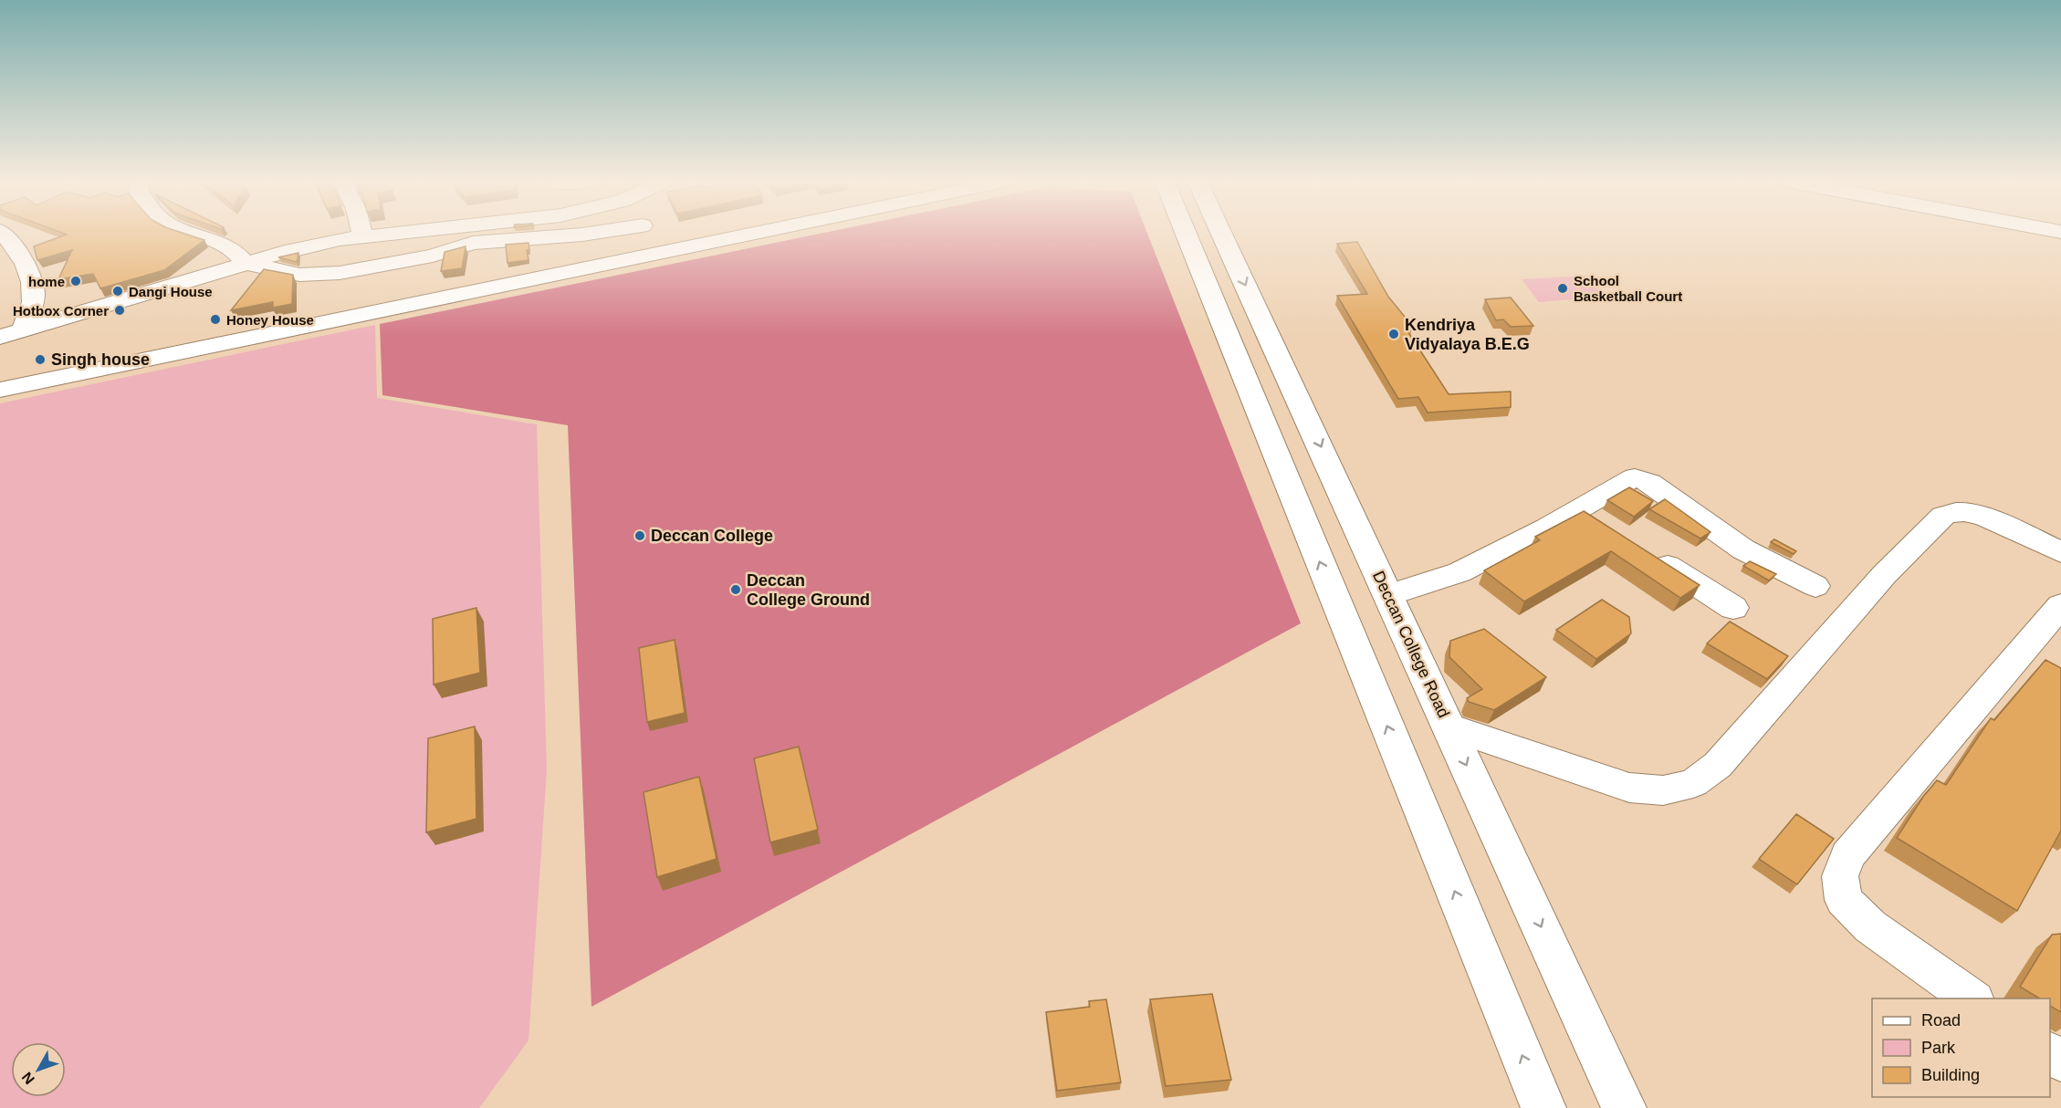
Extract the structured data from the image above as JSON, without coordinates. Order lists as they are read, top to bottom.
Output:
{
  "streets": {
    "main road": ["Deccan College Road"]
  },
  "places": [
    "home",
    "School Basketball Court",
    "Dangi House",
    "Hotbox Corner",
    "Honey House",
    "Kendriya Vidyalaya B.E.G",
    "Singh house",
    "Deccan College",
    "Deccan College Ground"
  ],
  "legend": ["Road", "Park", "Building"],
  "north": "bottom left"
}
